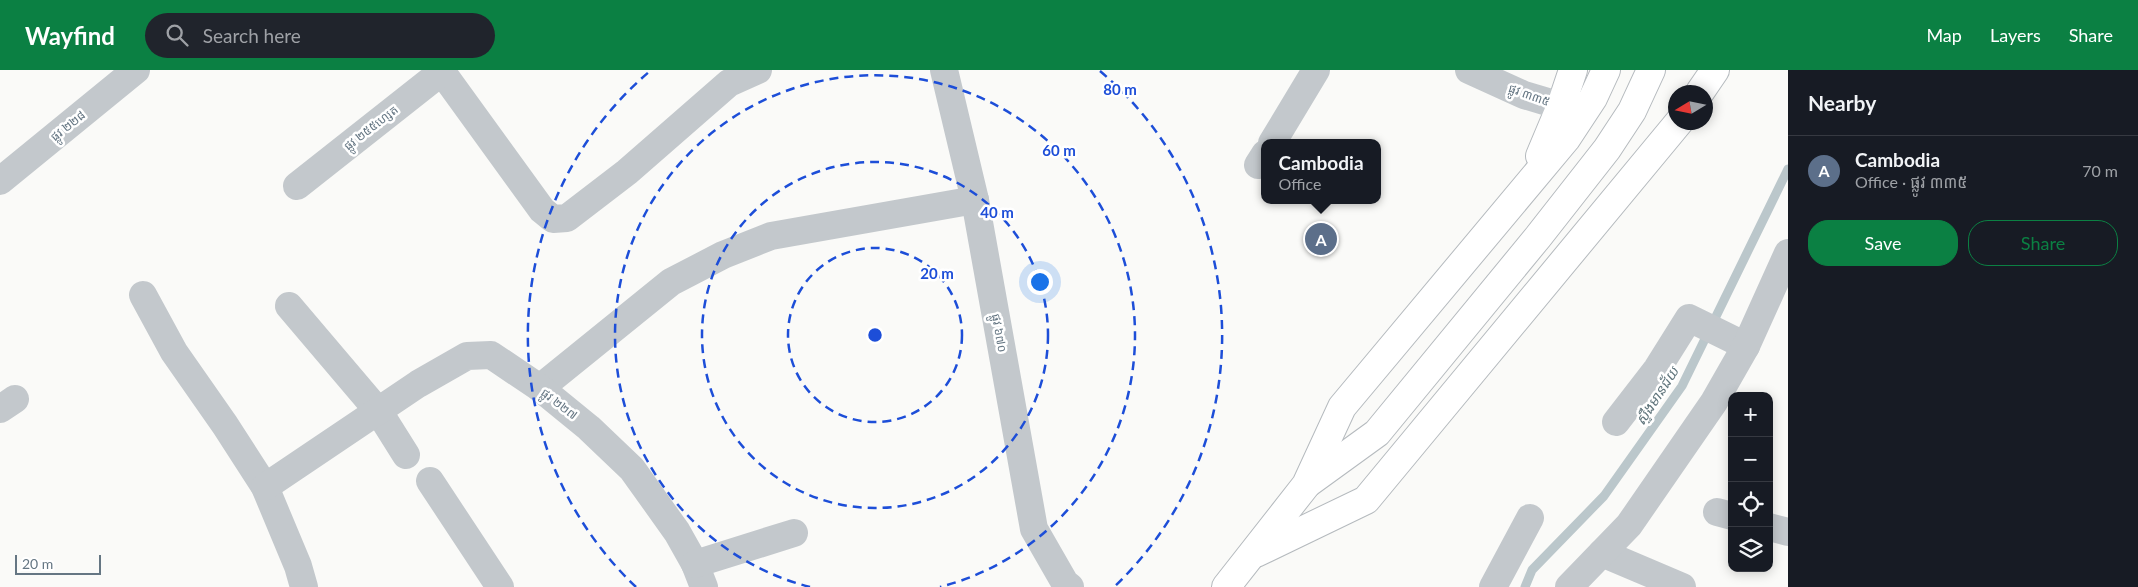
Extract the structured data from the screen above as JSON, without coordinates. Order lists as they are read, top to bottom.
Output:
{
  "streets": {
    "street": [
      "ផ្លូវ ៣៣៥",
      "ផ្លូវ ២២៨",
      "ផ្លូវ ២៥៥ហ្សេត",
      "ផ្លូវ ៦៧០",
      "ផ្លូវ ២២៧"
    ]
  },
  "water": ["ស្ទឹងមានជ័យ"],
  "scale_bar": "20 m",
  "north": "left",
  "page": {
    "header": "Wayfind",
    "search": "Search here",
    "nav": ["Map", "Layers", "Share"],
    "heading": "Nearby",
    "list": [
      {
        "mark": "A",
        "name": "Cambodia",
        "note": "Office · ផ្លូវ ៣៣៥",
        "value": "70 m"
      }
    ],
    "popup": ["Cambodia", "Office"],
    "buttons": ["Save", "Share"],
    "pins": "A",
    "map_buttons": ["+", "−"],
    "scale": "20 m"
  },
  "rings": [
    "80 m",
    "60 m",
    "40 m",
    "20 m"
  ]
}
